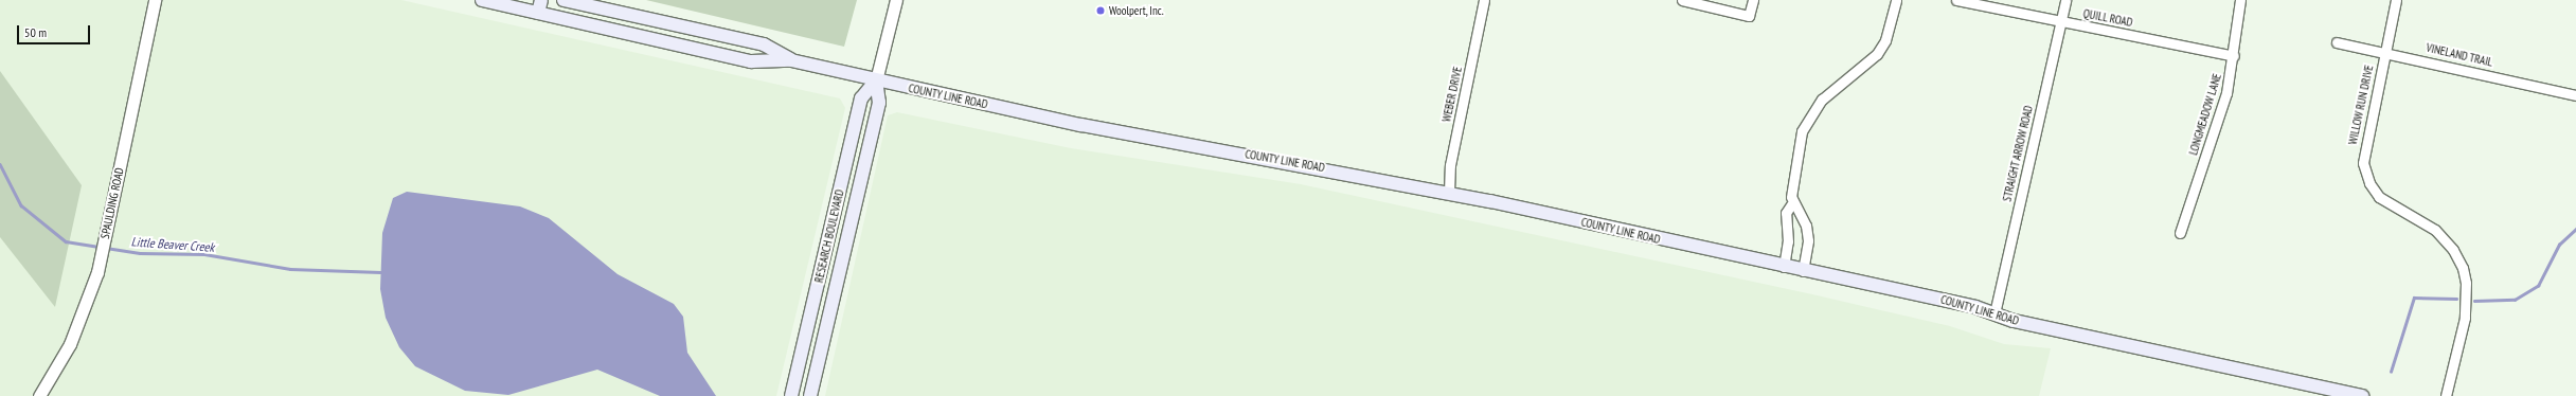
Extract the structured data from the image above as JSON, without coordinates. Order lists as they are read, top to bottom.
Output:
{
  "streets": {
    "main road": ["COUNTY LINE ROAD", "RESEARCH BOULEVARD"],
    "street": [
      "QUILL ROAD",
      "VINELAND TRAIL",
      "WEBER DRIVE",
      "WILLOW RUN DRIVE",
      "LONGMEADOW LANE",
      "STRAIGHT ARROW ROAD",
      "SPAULDING ROAD"
    ]
  },
  "crossings": [
    ["QUILL ROAD", "LONGMEADOW LANE"],
    ["QUILL ROAD", "STRAIGHT ARROW ROAD"],
    ["VINELAND TRAIL", "WILLOW RUN DRIVE"],
    ["WEBER DRIVE", "COUNTY LINE ROAD"],
    ["COUNTY LINE ROAD", "STRAIGHT ARROW ROAD"],
    ["COUNTY LINE ROAD", "RESEARCH BOULEVARD"]
  ],
  "water": ["Little Beaver Creek"],
  "places": ["Woolpert, Inc."],
  "scale_bar": "50 m"
}
